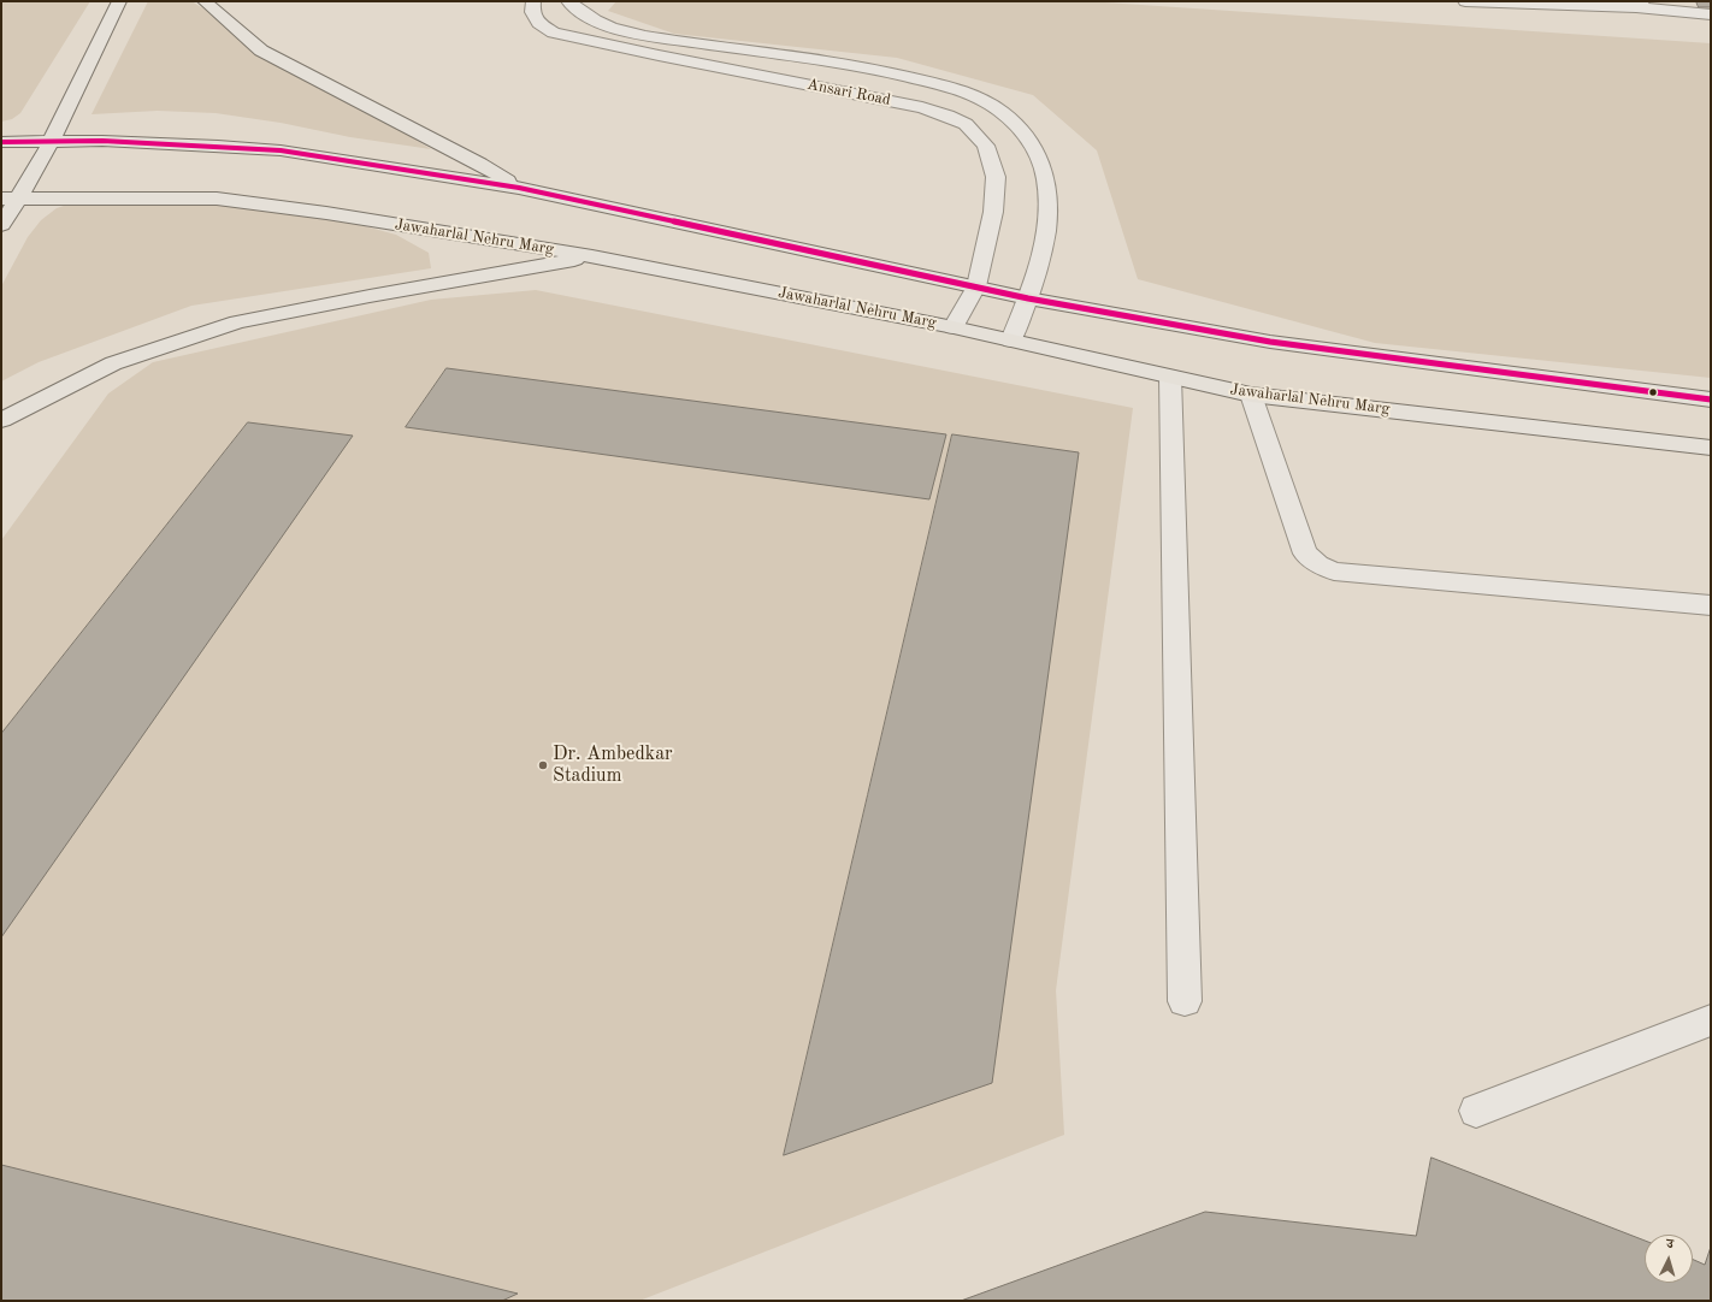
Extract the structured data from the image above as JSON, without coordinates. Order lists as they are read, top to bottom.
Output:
{
  "streets": {
    "main road": ["Jawaharlal Nehru Marg"],
    "street": ["Ansari Road"]
  },
  "crossings": [
    ["Ansari Road", "Jawaharlal Nehru Marg"]
  ],
  "places": ["Dr. Ambedkar Stadium"],
  "north": "top"
}
